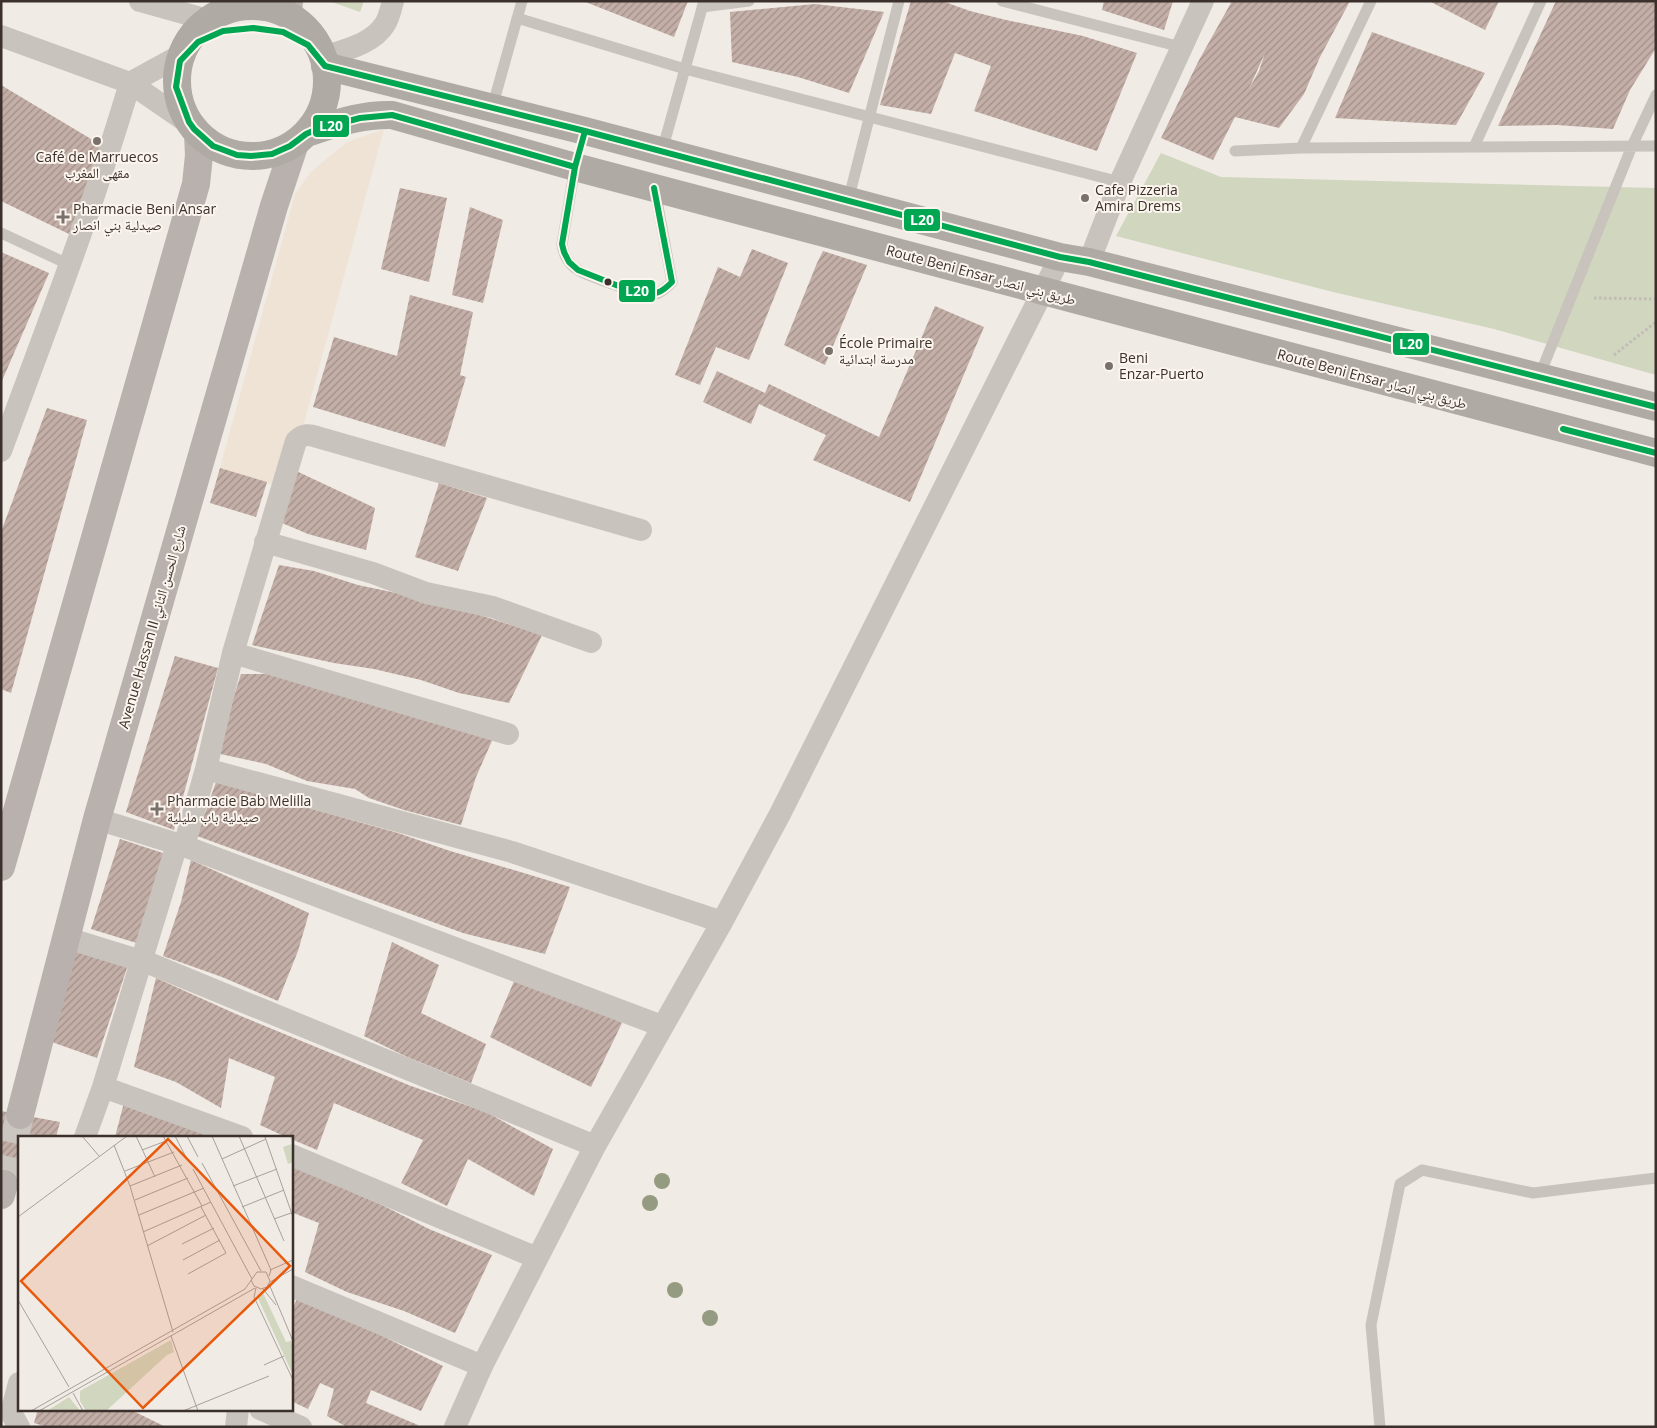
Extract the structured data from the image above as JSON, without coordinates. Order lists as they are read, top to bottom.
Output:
{
  "streets": {
    "highway": ["Route Beni Ensar طريق بني انصار"],
    "main road": ["Avenue Hassan II شارع الحسن الثاني"]
  },
  "crossings": [
    ["Route Beni Ensar طريق بني انصار", "Avenue Hassan II شارع الحسن الثاني"]
  ],
  "places": {
    "other": [
      "Café de Marruecos مقهى المغرب",
      "Cafe Pizzeria Amira Drems",
      "École Primaire مدرسة ابتدائية",
      "Beni Enzar-Puerto"
    ],
    "health": ["Pharmacie Beni Ansar صيدلية بني انصار", "Pharmacie Bab Melilla صيدلية باب مليلية"]
  },
  "lines": ["transit line L20"]
}
